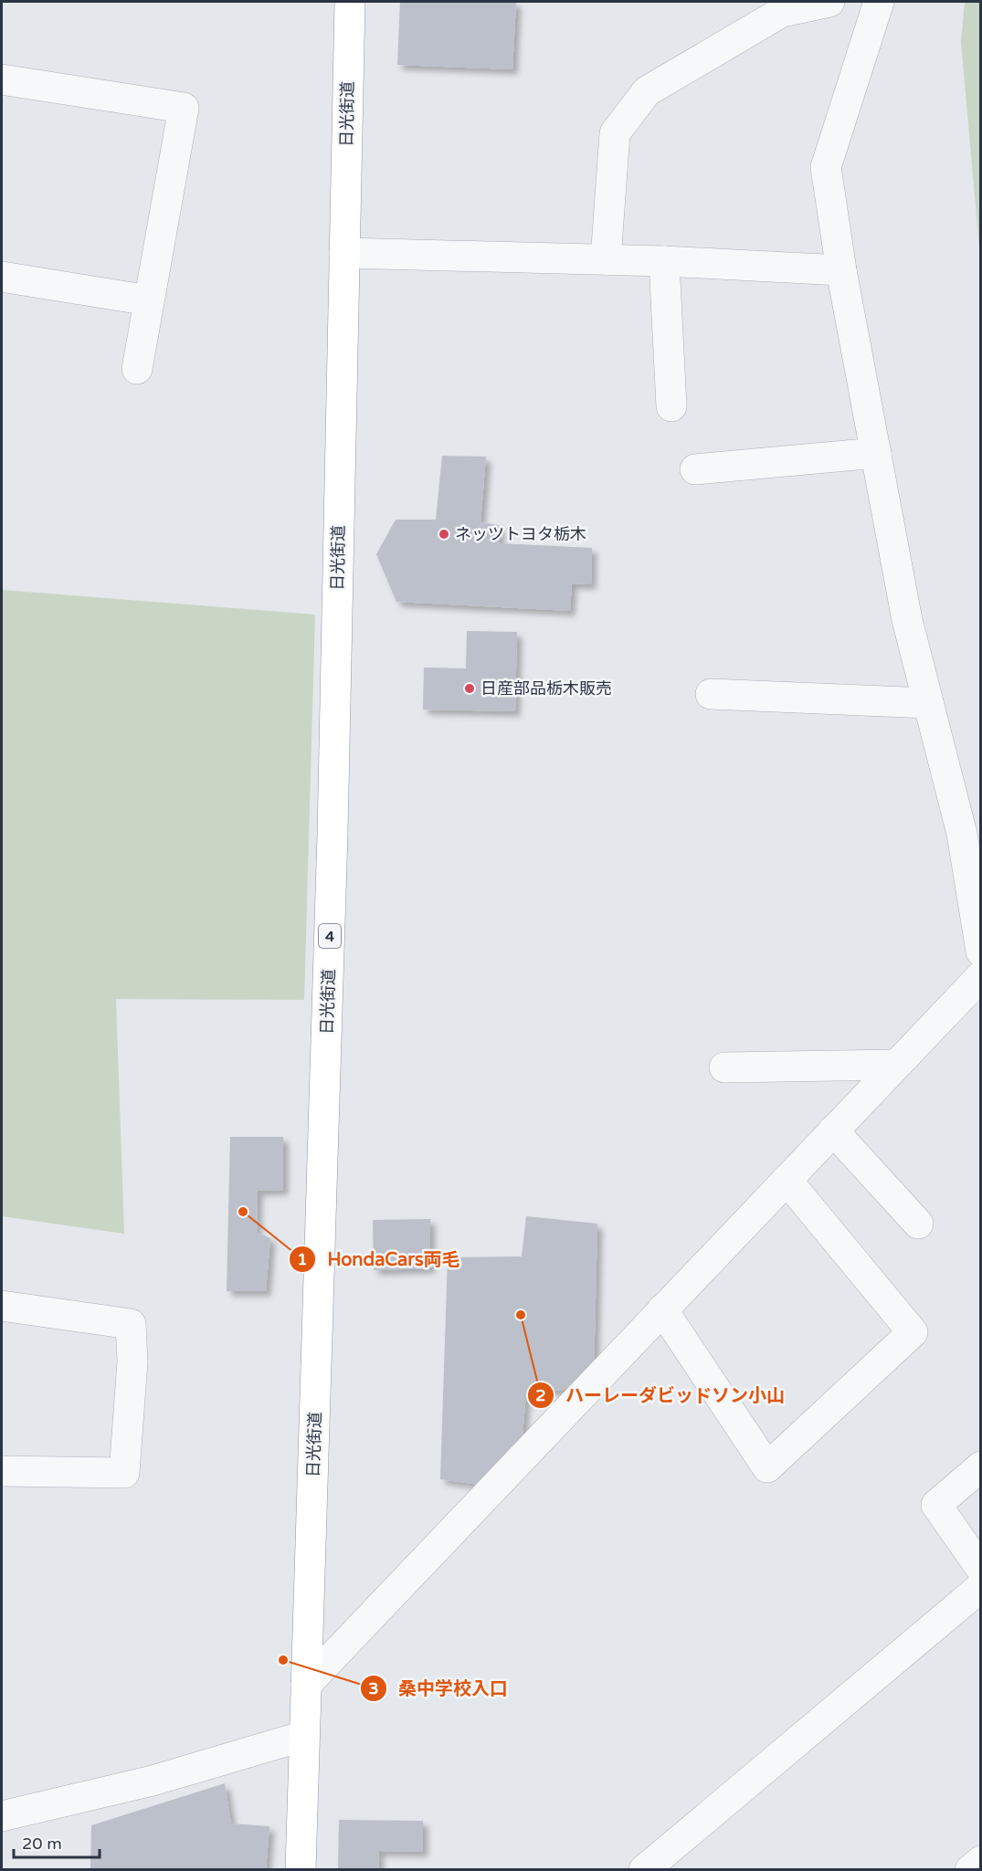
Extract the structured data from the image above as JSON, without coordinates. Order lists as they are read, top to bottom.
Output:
{
  "streets": {
    "highway": ["日光街道", "4"]
  },
  "places": [
    "ネッツトヨタ栃木",
    "日産部品栃木販売",
    "HondaCars両毛",
    "ハーレーダビッドソン小山",
    "桑中学校入口"
  ],
  "scale_bar": "20 m"
}
